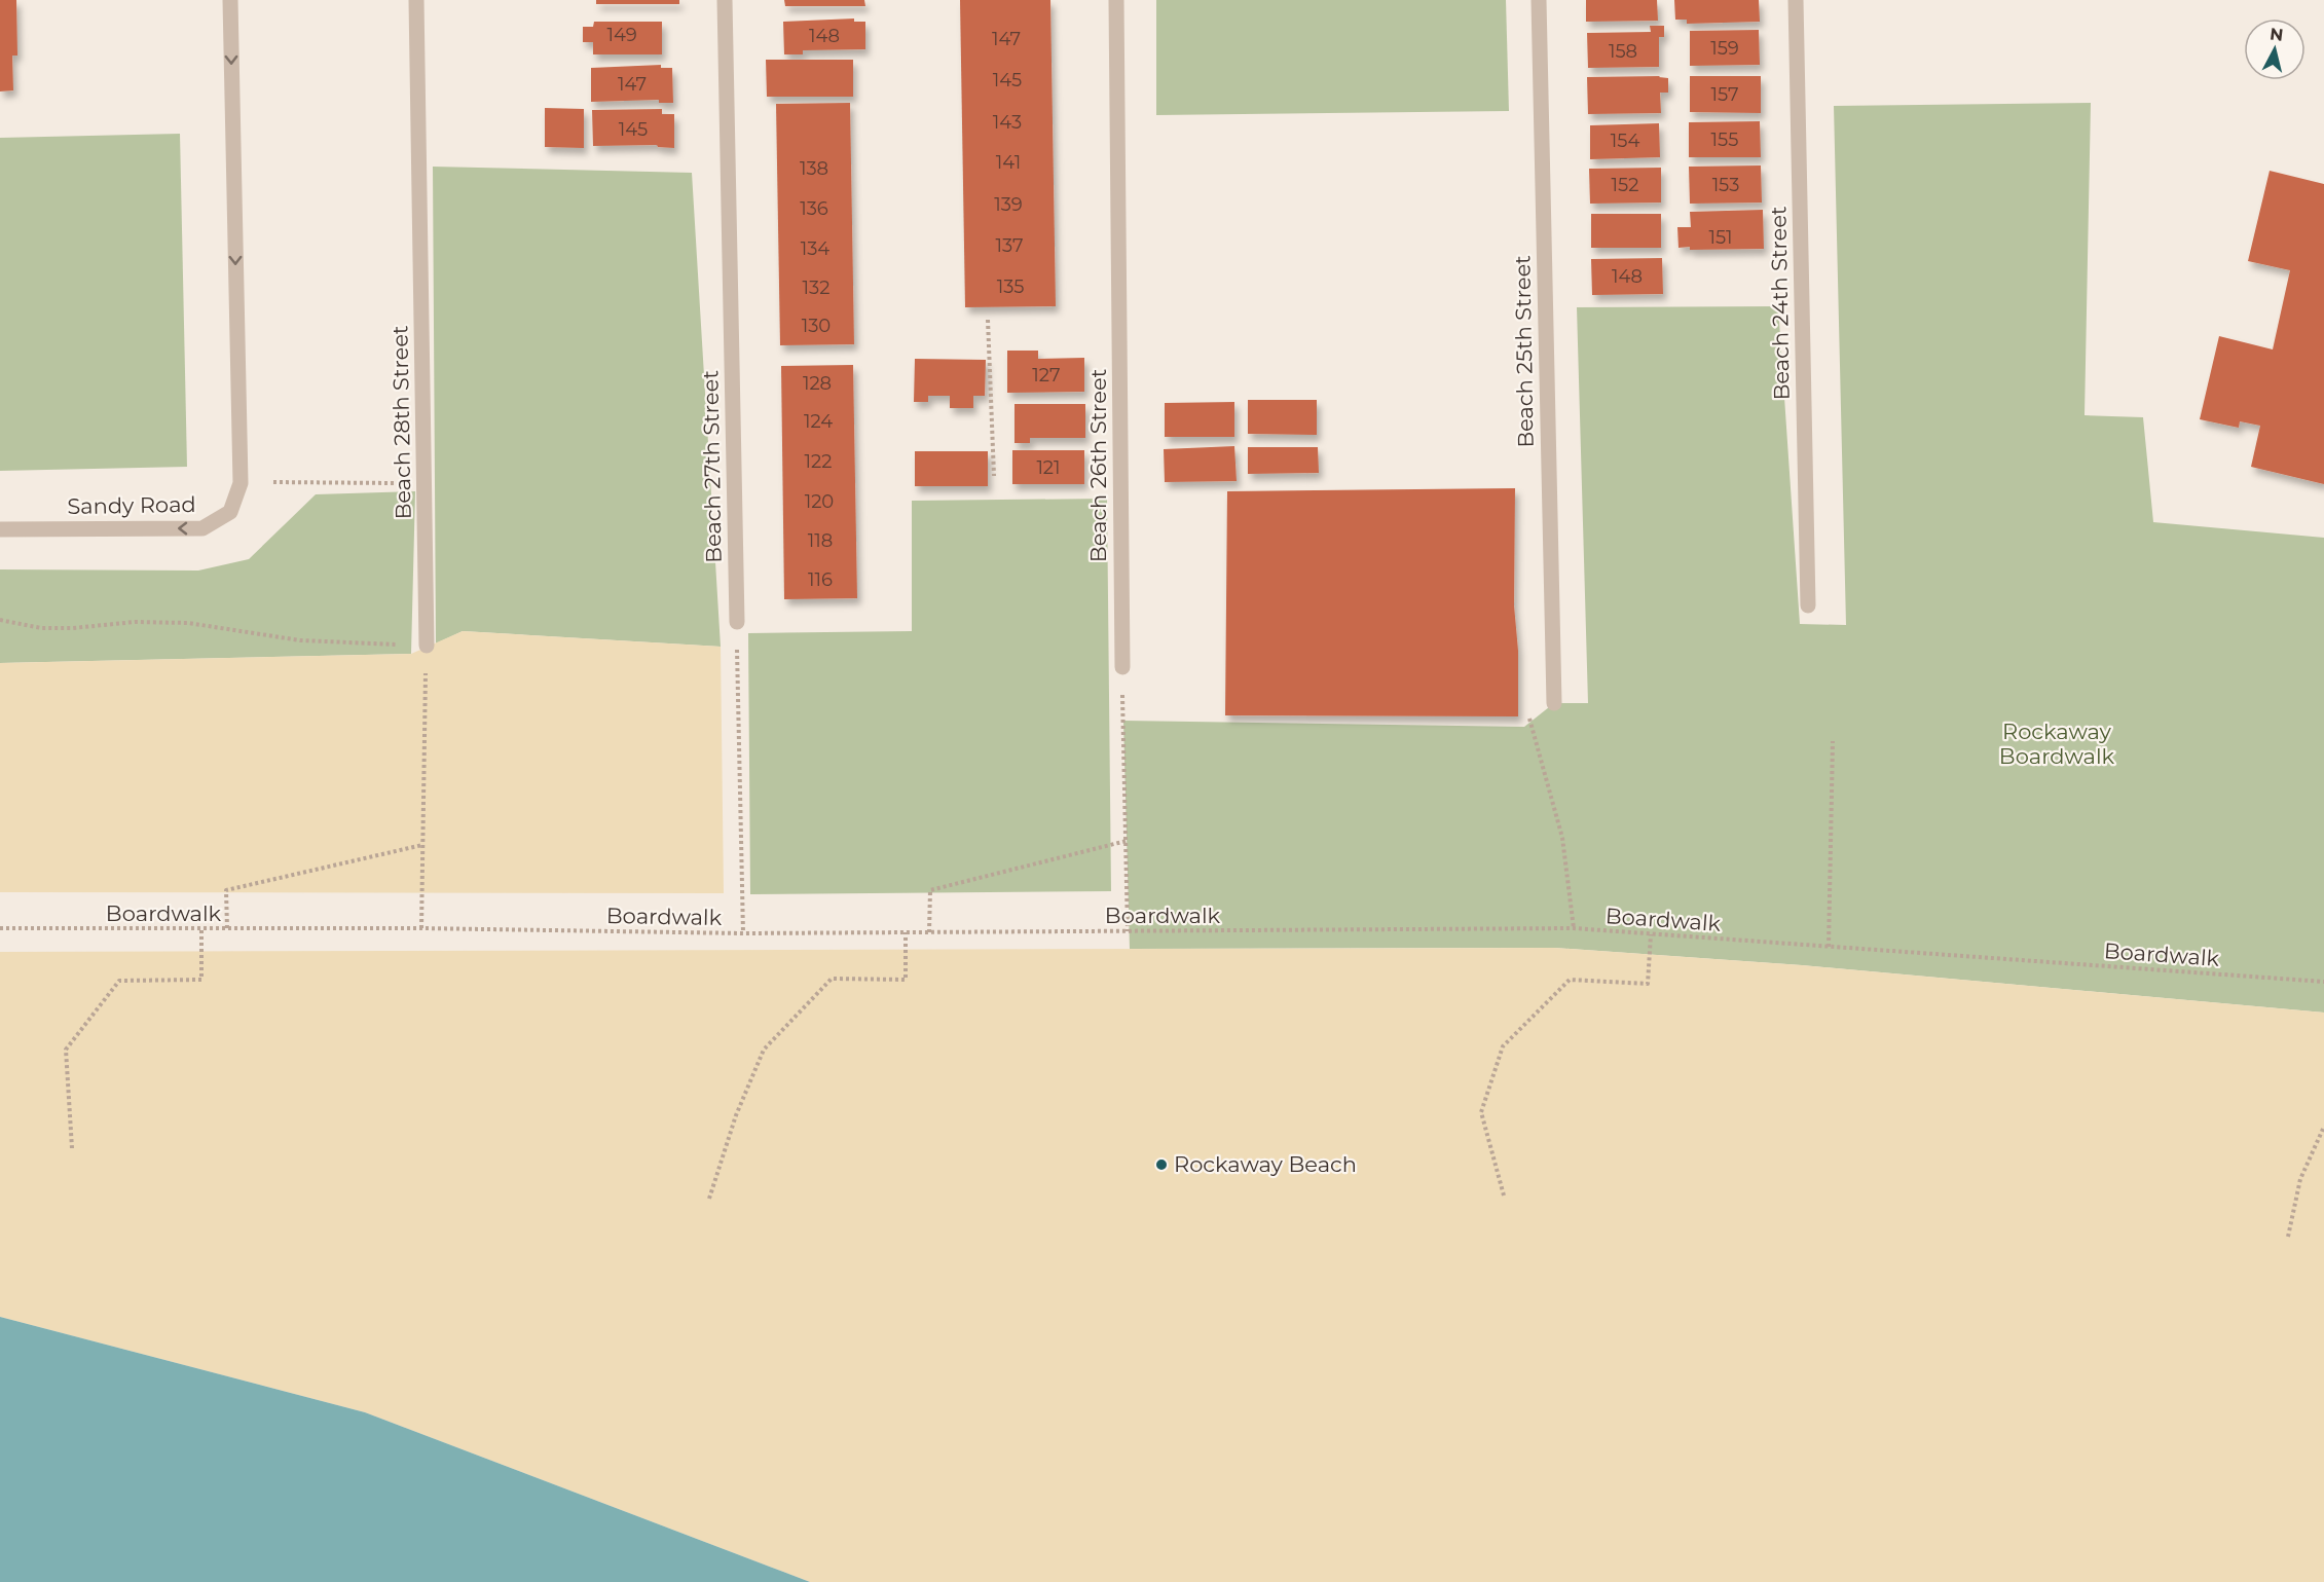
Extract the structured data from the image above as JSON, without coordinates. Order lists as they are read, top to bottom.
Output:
{
  "streets": {
    "street": [
      "Beach 24th Street",
      "Beach 25th Street",
      "Beach 28th Street",
      "Beach 26th Street",
      "Beach 27th Street",
      "Sandy Road"
    ],
    "path": ["Boardwalk"]
  },
  "parks": ["Rockaway Boardwalk"],
  "places": ["Rockaway Beach"],
  "house_numbers": [
    "149",
    "148",
    "147",
    "159",
    "158",
    "145",
    "147",
    "157",
    "143",
    "145",
    "155",
    "154",
    "141",
    "138",
    "152",
    "153",
    "139",
    "136",
    "151",
    "137",
    "134",
    "148",
    "135",
    "132",
    "130",
    "127",
    "128",
    "124",
    "122",
    "121",
    "120",
    "118",
    "116"
  ],
  "north": "top"
}
